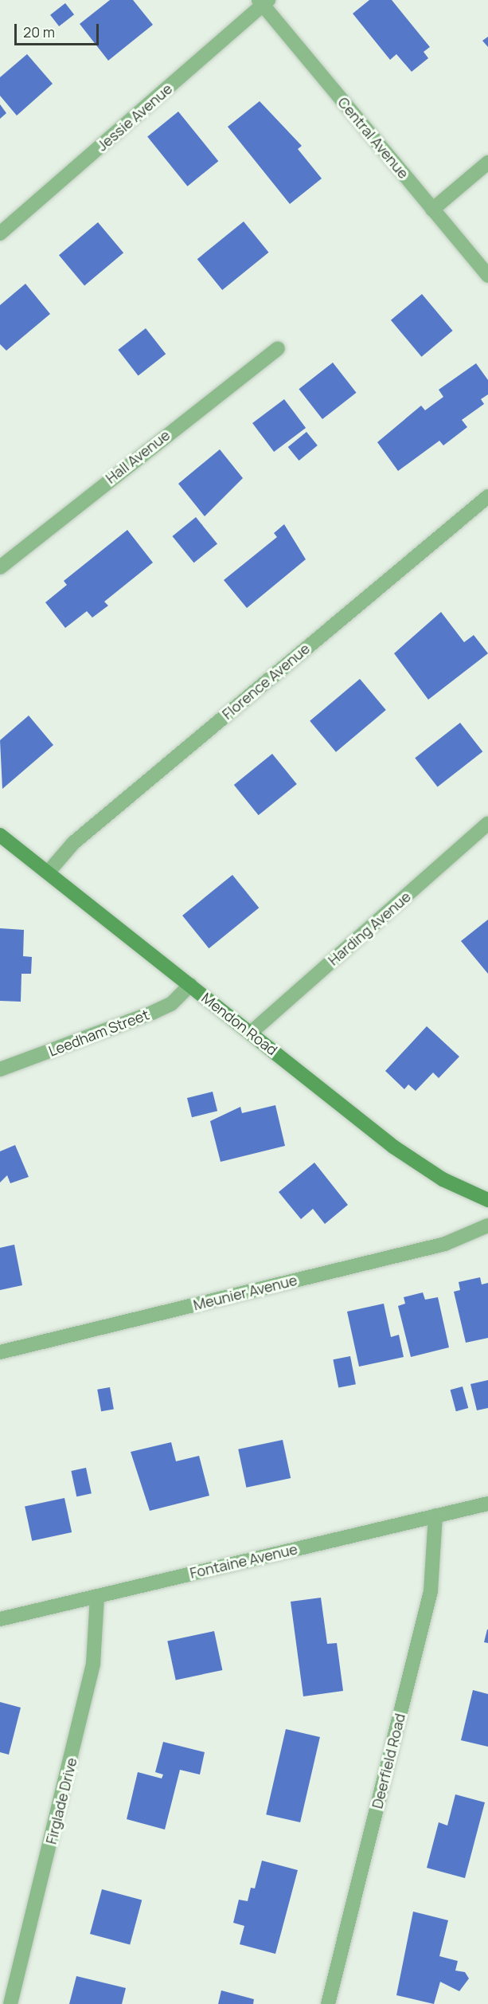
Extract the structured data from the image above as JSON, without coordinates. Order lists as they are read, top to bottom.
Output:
{
  "streets": {
    "street": [
      "Jessie Avenue",
      "Central Avenue",
      "Hall Avenue",
      "Florence Avenue",
      "Harding Avenue",
      "Mendon Road",
      "Leedham Street",
      "Meunier Avenue",
      "Fontaine Avenue",
      "Deerfield Road",
      "Firglade Drive"
    ]
  },
  "crossings": [
    ["Jessie Avenue", "Central Avenue"],
    ["Florence Avenue", "Mendon Road"],
    ["Harding Avenue", "Mendon Road"],
    ["Mendon Road", "Leedham Street"],
    ["Fontaine Avenue", "Deerfield Road"],
    ["Fontaine Avenue", "Firglade Drive"]
  ],
  "scale_bar": "20 m"
}
